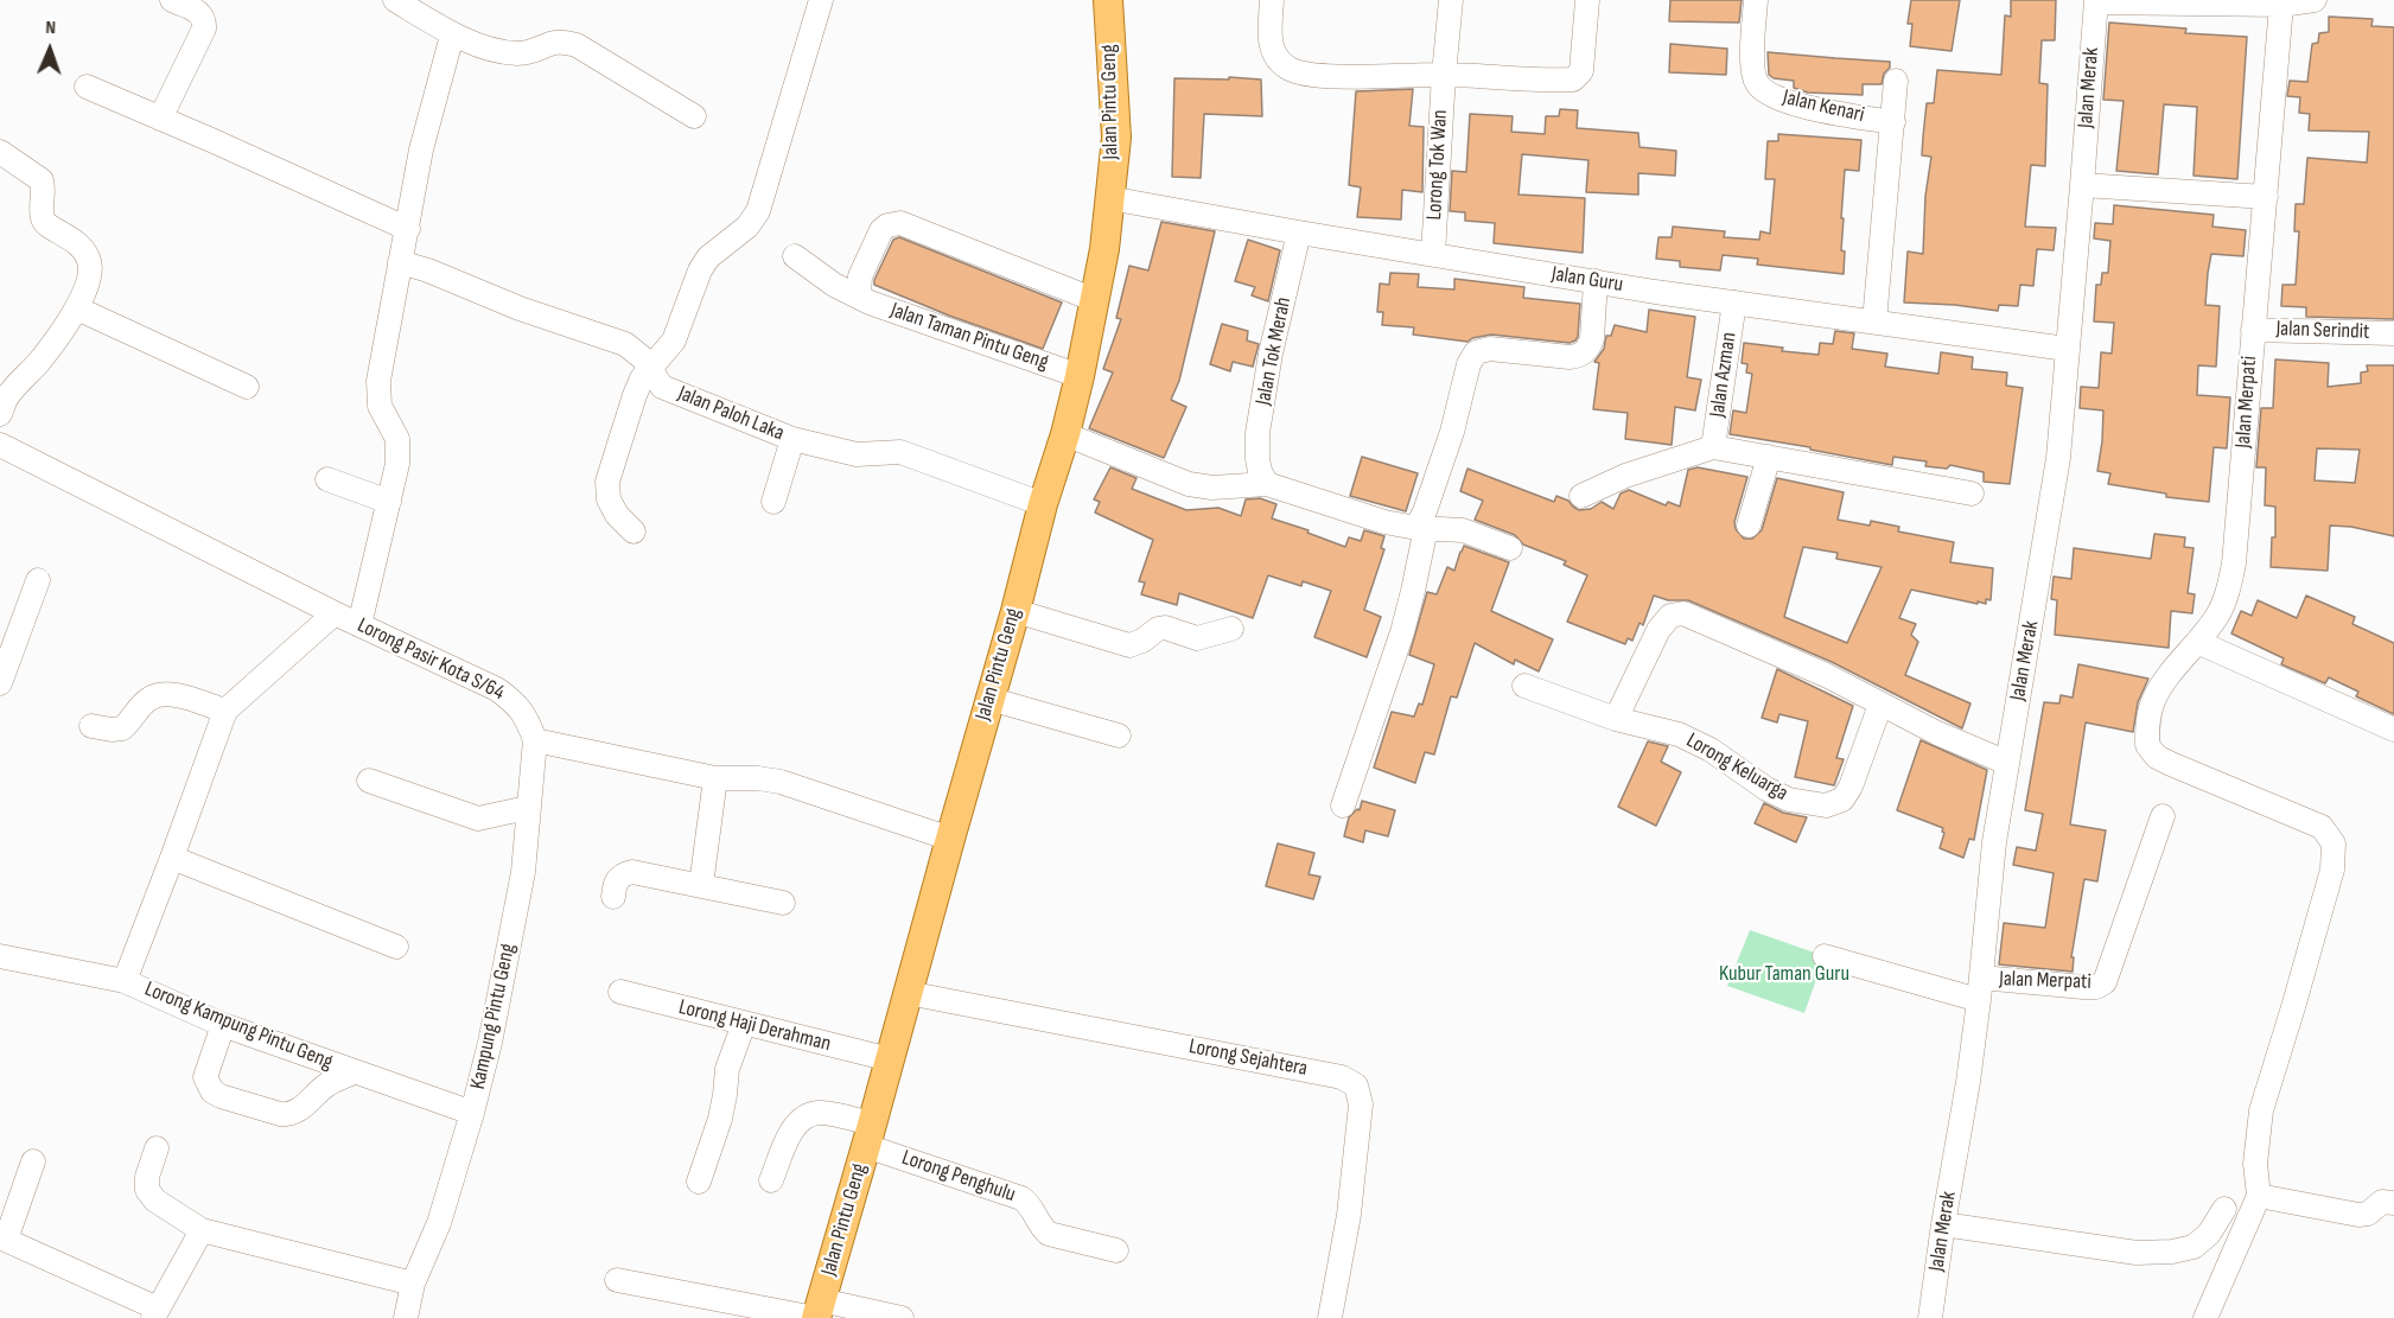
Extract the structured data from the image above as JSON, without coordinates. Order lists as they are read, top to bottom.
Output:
{
  "streets": {
    "main road": ["Jalan Pintu Geng"],
    "street": [
      "Jalan Merak",
      "Jalan Kenari",
      "Lorong Tok Wan",
      "Jalan Guru",
      "Jalan Serindit",
      "Jalan Taman Pintu Geng",
      "Jalan Tok Merah",
      "Jalan Azman",
      "Jalan Merpati",
      "Jalan Paloh Laka",
      "Lorong Pasir Kota S/64",
      "Lorong Keluarga",
      "Kampung Pintu Geng",
      "Lorong Kampung Pintu Geng",
      "Lorong Haji Derahman",
      "Lorong Sejahtera",
      "Lorong Penghulu"
    ]
  },
  "crossings": [
    ["Jalan Merak", "Jalan Guru"],
    ["Jalan Merak", "Jalan Merpati"],
    ["Jalan Pintu Geng", "Jalan Guru"],
    ["Jalan Pintu Geng", "Jalan Taman Pintu Geng"],
    ["Jalan Pintu Geng", "Jalan Paloh Laka"],
    ["Jalan Pintu Geng", "Lorong Haji Derahman"],
    ["Jalan Pintu Geng", "Lorong Sejahtera"],
    ["Jalan Pintu Geng", "Lorong Penghulu"],
    ["Jalan Kenari", "Jalan Guru"],
    ["Lorong Tok Wan", "Jalan Guru"],
    ["Jalan Guru", "Jalan Tok Merah"],
    ["Jalan Guru", "Jalan Azman"],
    ["Jalan Serindit", "Jalan Merpati"],
    ["Lorong Pasir Kota S/64", "Kampung Pintu Geng"],
    ["Kampung Pintu Geng", "Lorong Kampung Pintu Geng"]
  ],
  "parks": ["Kubur Taman Guru"],
  "north": "top"
}
